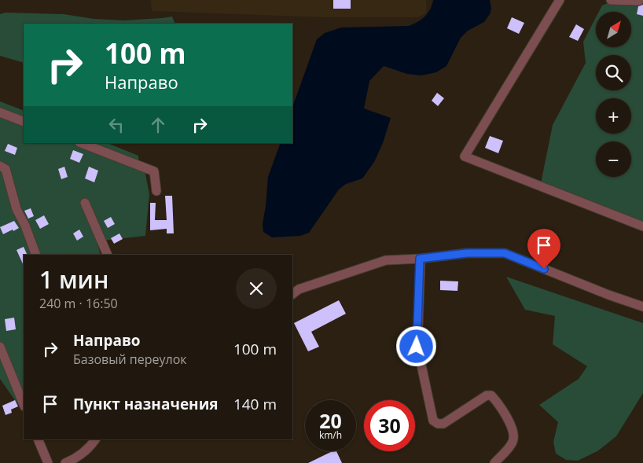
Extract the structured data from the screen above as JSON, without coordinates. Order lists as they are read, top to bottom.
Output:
{
  "north": "top right",
  "page": {
    "map_buttons": ["+", "−"],
    "turn": ["100 m", "Направо"],
    "heading": ["1 мин", "240 m · 16:50"],
    "list": [
      {
        "name": "Направо",
        "note": "Базовый переулок",
        "value": "100 m"
      },
      {
        "name": "Пункт назначения",
        "value": "140 m"
      }
    ],
    "speed": "20 km/h",
    "limit": "30"
  }
}
